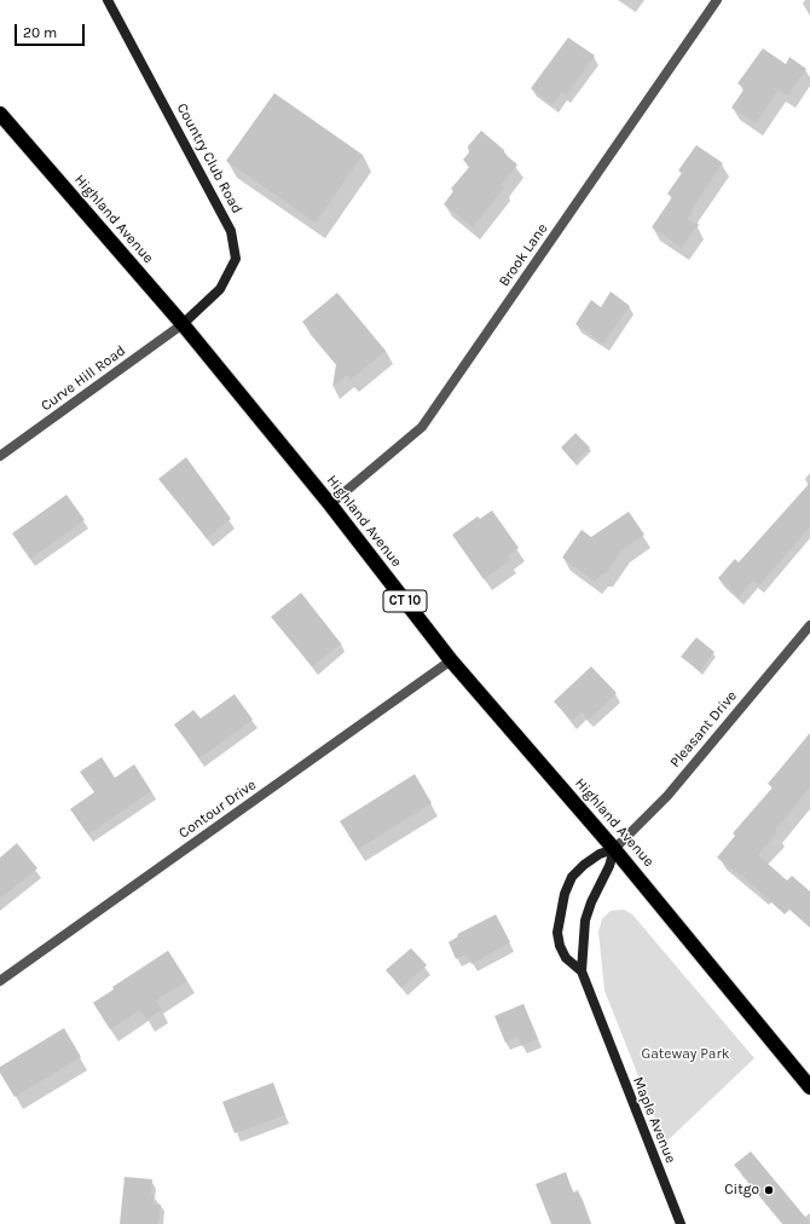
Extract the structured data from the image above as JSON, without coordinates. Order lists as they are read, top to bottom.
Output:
{
  "streets": {
    "highway": ["Highland Avenue", "CT 10"],
    "street": [
      "Country Club Road",
      "Brook Lane",
      "Curve Hill Road",
      "Pleasant Drive",
      "Contour Drive",
      "Maple Avenue"
    ]
  },
  "crossings": [
    ["Country Club Road", "Highland Avenue"],
    ["Country Club Road", "Curve Hill Road"],
    ["Highland Avenue", "Brook Lane"],
    ["Highland Avenue", "Curve Hill Road"],
    ["Highland Avenue", "Pleasant Drive"],
    ["Highland Avenue", "Contour Drive"],
    ["Highland Avenue", "Maple Avenue"],
    ["Pleasant Drive", "Maple Avenue"]
  ],
  "parks": ["Gateway Park"],
  "places": ["Citgo"],
  "scale_bar": "20 m"
}
